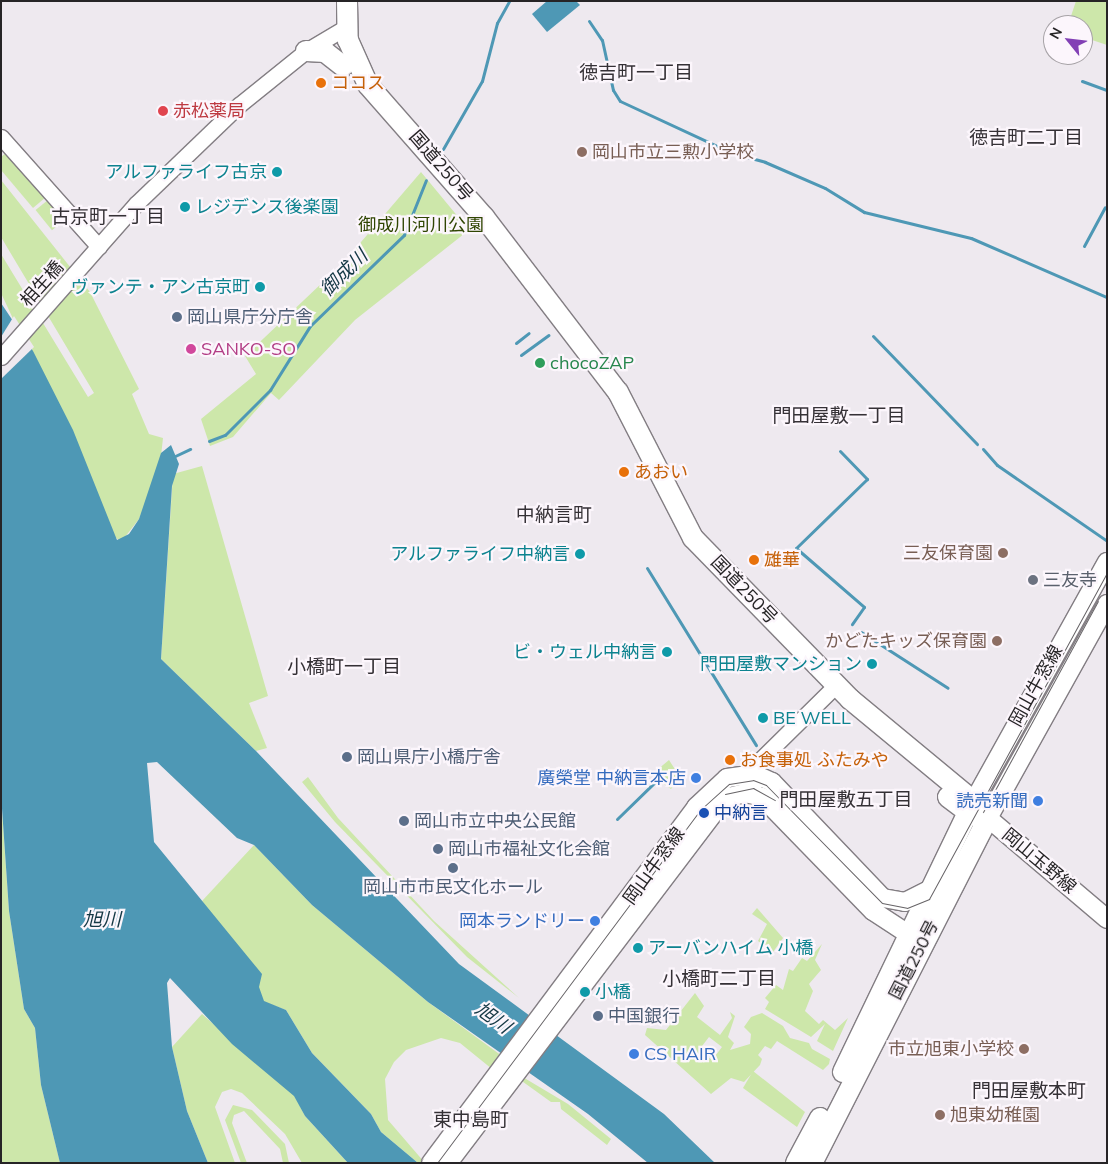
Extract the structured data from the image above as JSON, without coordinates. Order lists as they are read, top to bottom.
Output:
{
  "streets": {
    "highway": ["国道250号"],
    "main road": ["岡山牛窓線", "岡山玉野線"],
    "street": ["相生橋"]
  },
  "crossings": [
    ["国道250号", "相生橋"],
    ["国道250号", "岡山牛窓線"],
    ["国道250号", "岡山玉野線"],
    ["岡山牛窓線", "岡山玉野線"]
  ],
  "districts": [
    "徳吉町一丁目",
    "徳吉町二丁目",
    "古京町一丁目",
    "門田屋敷一丁目",
    "中納言町",
    "小橋町一丁目",
    "門田屋敷五丁目",
    "小橋町二丁目",
    "門田屋敷本町",
    "東中島町"
  ],
  "water": ["御成川", "旭川"],
  "parks": ["御成川河川公園"],
  "places": [
    "ココス",
    "赤松薬局",
    "岡山市立三勲小学校",
    "アルファライフ古京",
    "レジデンス後楽園",
    "ヴァンテ・アン古京町",
    "岡山県庁分庁舎",
    "SANKO-SO",
    "chocoZAP",
    "あおい",
    "三友保育園",
    "アルファライフ中納言",
    "雄華",
    "三友寺",
    "かどたキッズ保育園",
    "ビ・ウェル中納言",
    "門田屋敷マンション",
    "BE WELL",
    "岡山県庁小橋庁舎",
    "お食事処 ふたみや",
    "廣榮堂 中納言本店",
    "読売新聞",
    "中納言",
    "岡山市立中央公民館",
    "岡山市福祉文化会館",
    "岡山市市民文化ホール",
    "岡本ランドリー",
    "アーバンハイム 小橋",
    "小橋",
    "中国銀行",
    "市立旭東小学校",
    "CS HAIR",
    "旭東幼稚園"
  ],
  "north": "top left"
}
